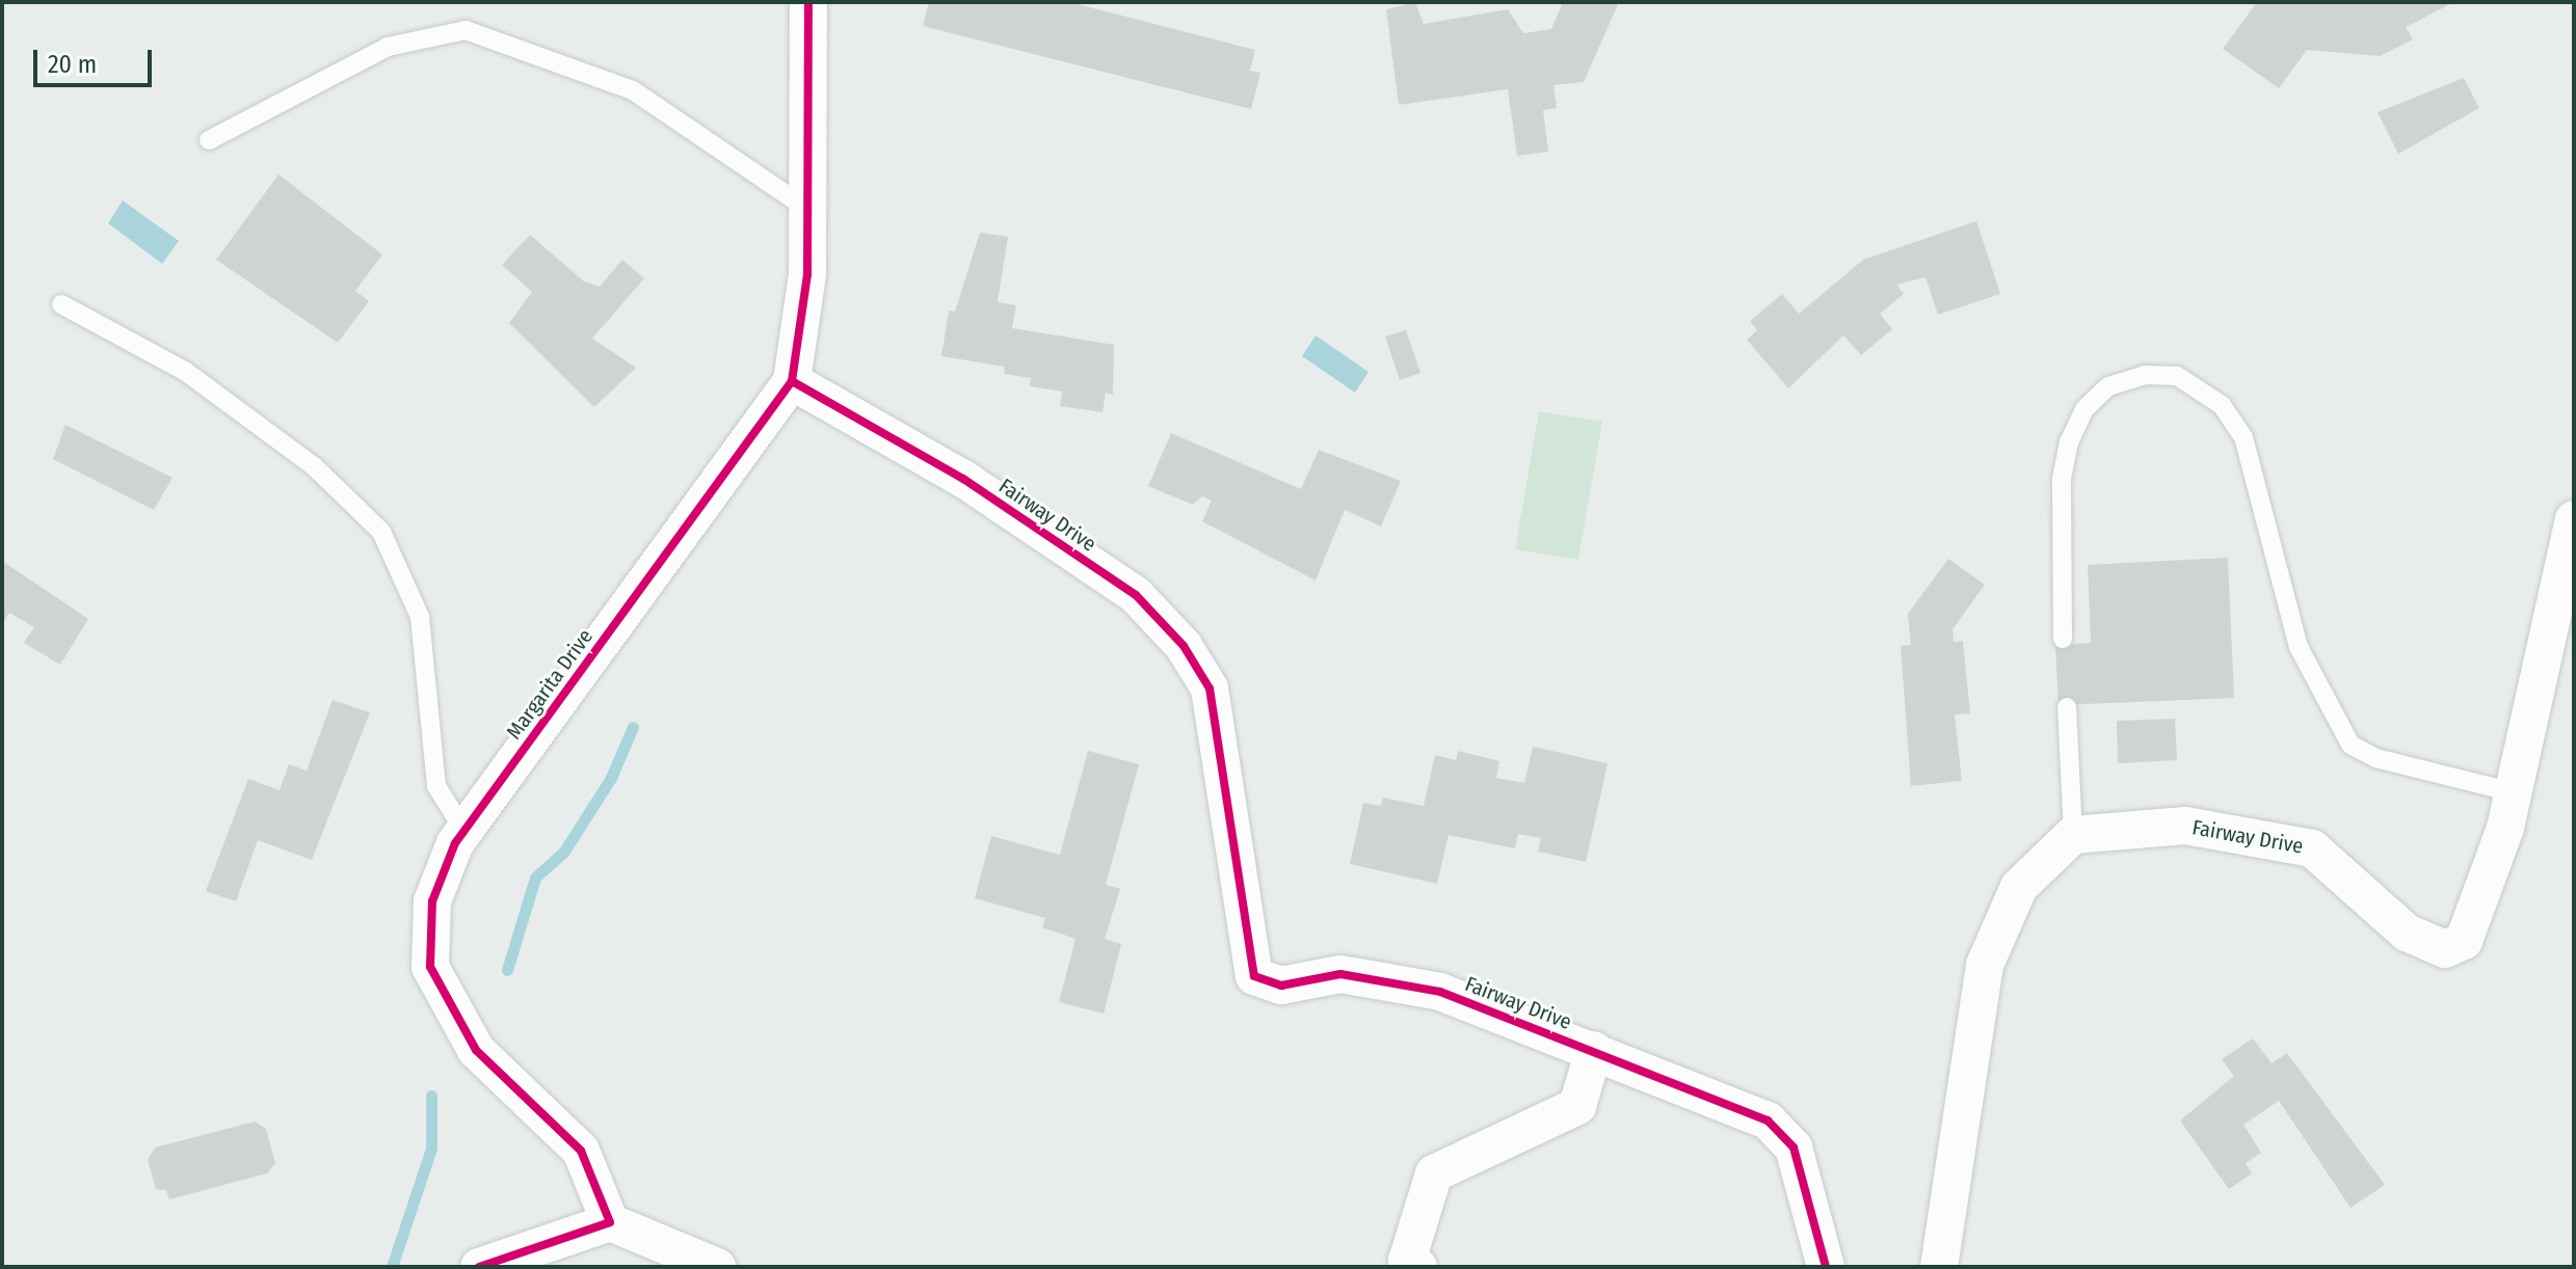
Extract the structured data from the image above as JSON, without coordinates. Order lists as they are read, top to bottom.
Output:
{
  "streets": {
    "street": ["Fairway Drive", "Margarita Drive"]
  },
  "crossings": [
    ["Fairway Drive", "Margarita Drive"]
  ],
  "scale_bar": "20 m"
}
